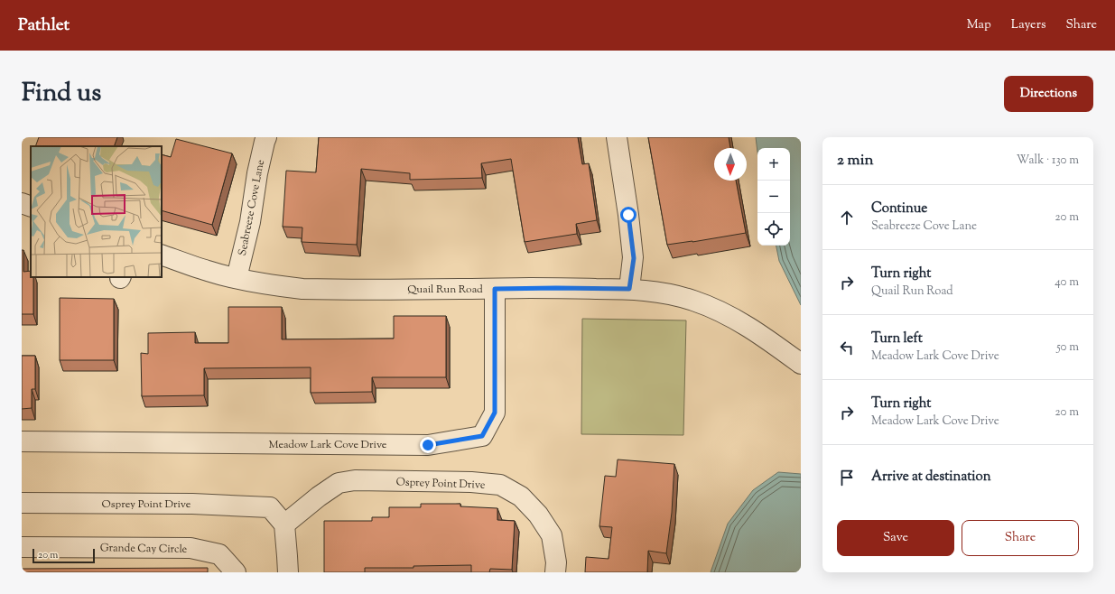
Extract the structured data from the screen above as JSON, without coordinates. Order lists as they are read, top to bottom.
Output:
{
  "streets": {
    "street": [
      "Seabreeze Cove Lane",
      "Quail Run Road",
      "Meadow Lark Cove Drive",
      "Osprey Point Drive",
      "Grande Cay Circle"
    ]
  },
  "crossings": [
    ["Seabreeze Cove Lane", "Quail Run Road"],
    ["Quail Run Road", "Meadow Lark Cove Drive"]
  ],
  "scale_bar": "20 m",
  "north": "bottom",
  "page": {
    "header": "Pathlet",
    "nav": ["Map", "Layers", "Share"],
    "title": "Find us",
    "buttons": [
      "Directions",
      ["Save", "Share"]
    ],
    "heading": ["2 min", "Walk · 130 m"],
    "map_buttons": ["+", "−"],
    "list": [
      ["Continue", "Seabreeze Cove Lane", "20 m"],
      ["Turn right", "Quail Run Road", "40 m"],
      ["Turn left", "Meadow Lark Cove Drive", "50 m"],
      ["Turn right", "Meadow Lark Cove Drive", "20 m"],
      "Arrive at destination"
    ],
    "scale": "20 m"
  }
}
